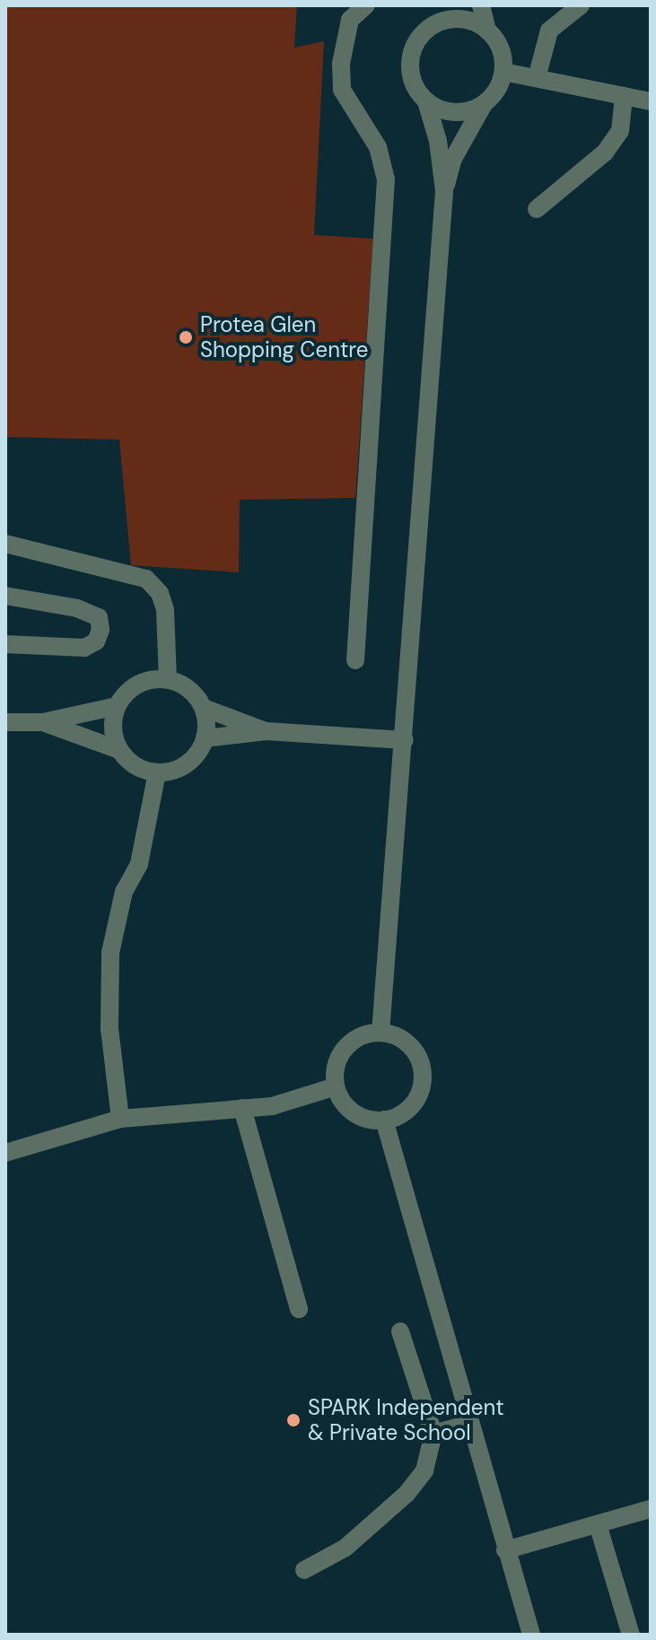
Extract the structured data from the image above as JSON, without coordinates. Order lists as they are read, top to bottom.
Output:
{
  "places": ["Protea Glen Shopping Centre", "SPARK Independent & Private School"]
}
